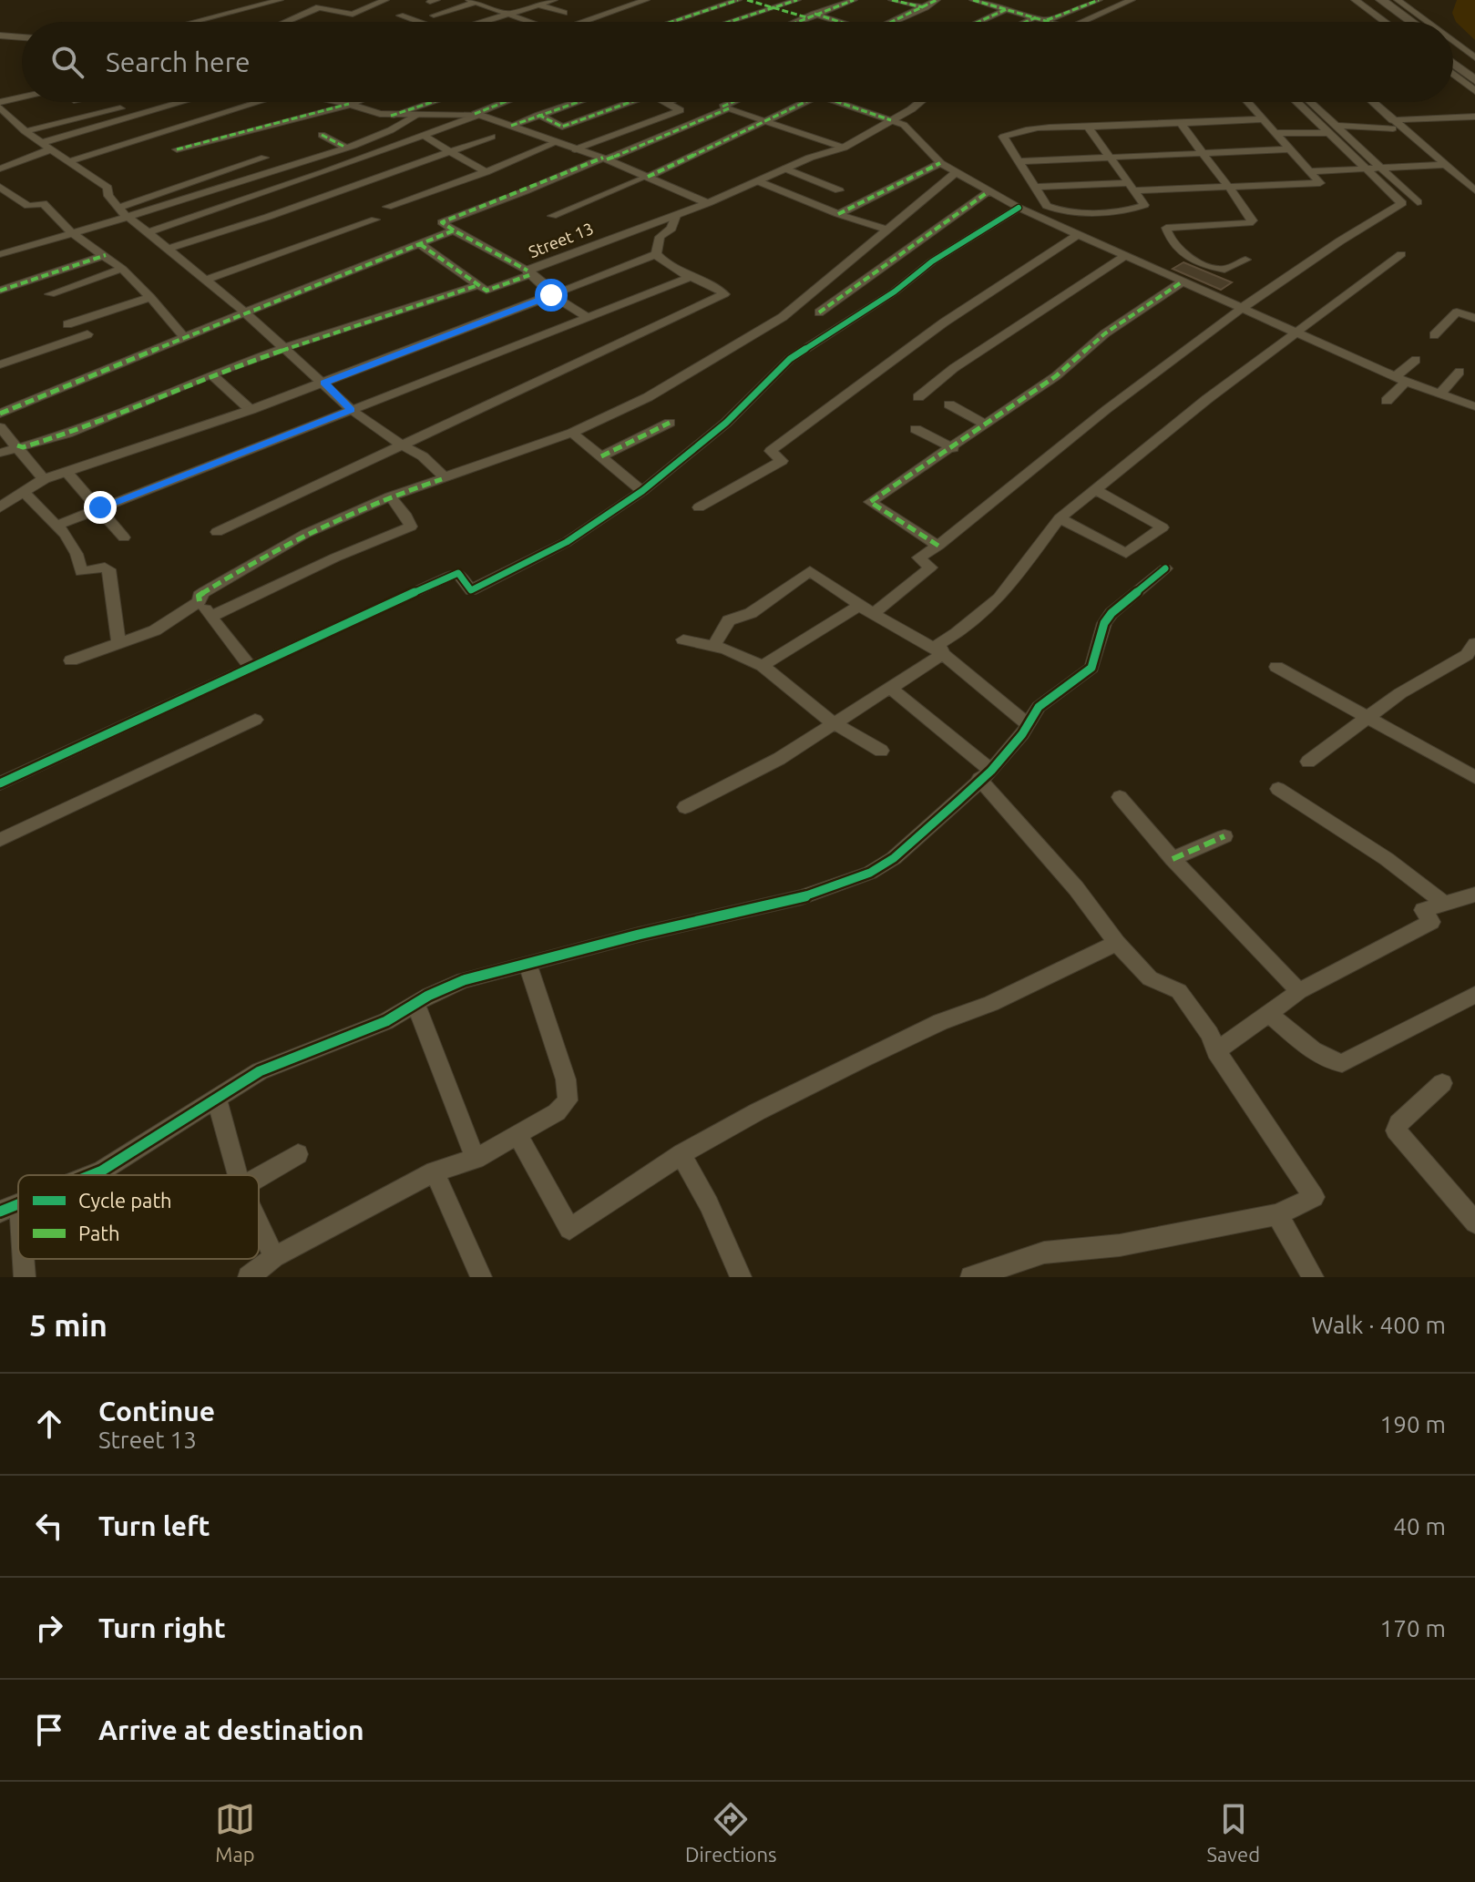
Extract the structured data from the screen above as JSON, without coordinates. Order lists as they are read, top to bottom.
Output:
{
  "streets": {
    "street": ["Street 13"]
  },
  "legend": ["Cycle path", "Path"],
  "page": {
    "search": "Search here",
    "heading": ["5 min", "Walk · 400 m"],
    "list": [
      ["Continue", "Street 13", "190 m"],
      ["Turn left", "40 m"],
      ["Turn right", "170 m"],
      "Arrive at destination"
    ],
    "nav": ["Map", "Directions", "Saved"]
  }
}
